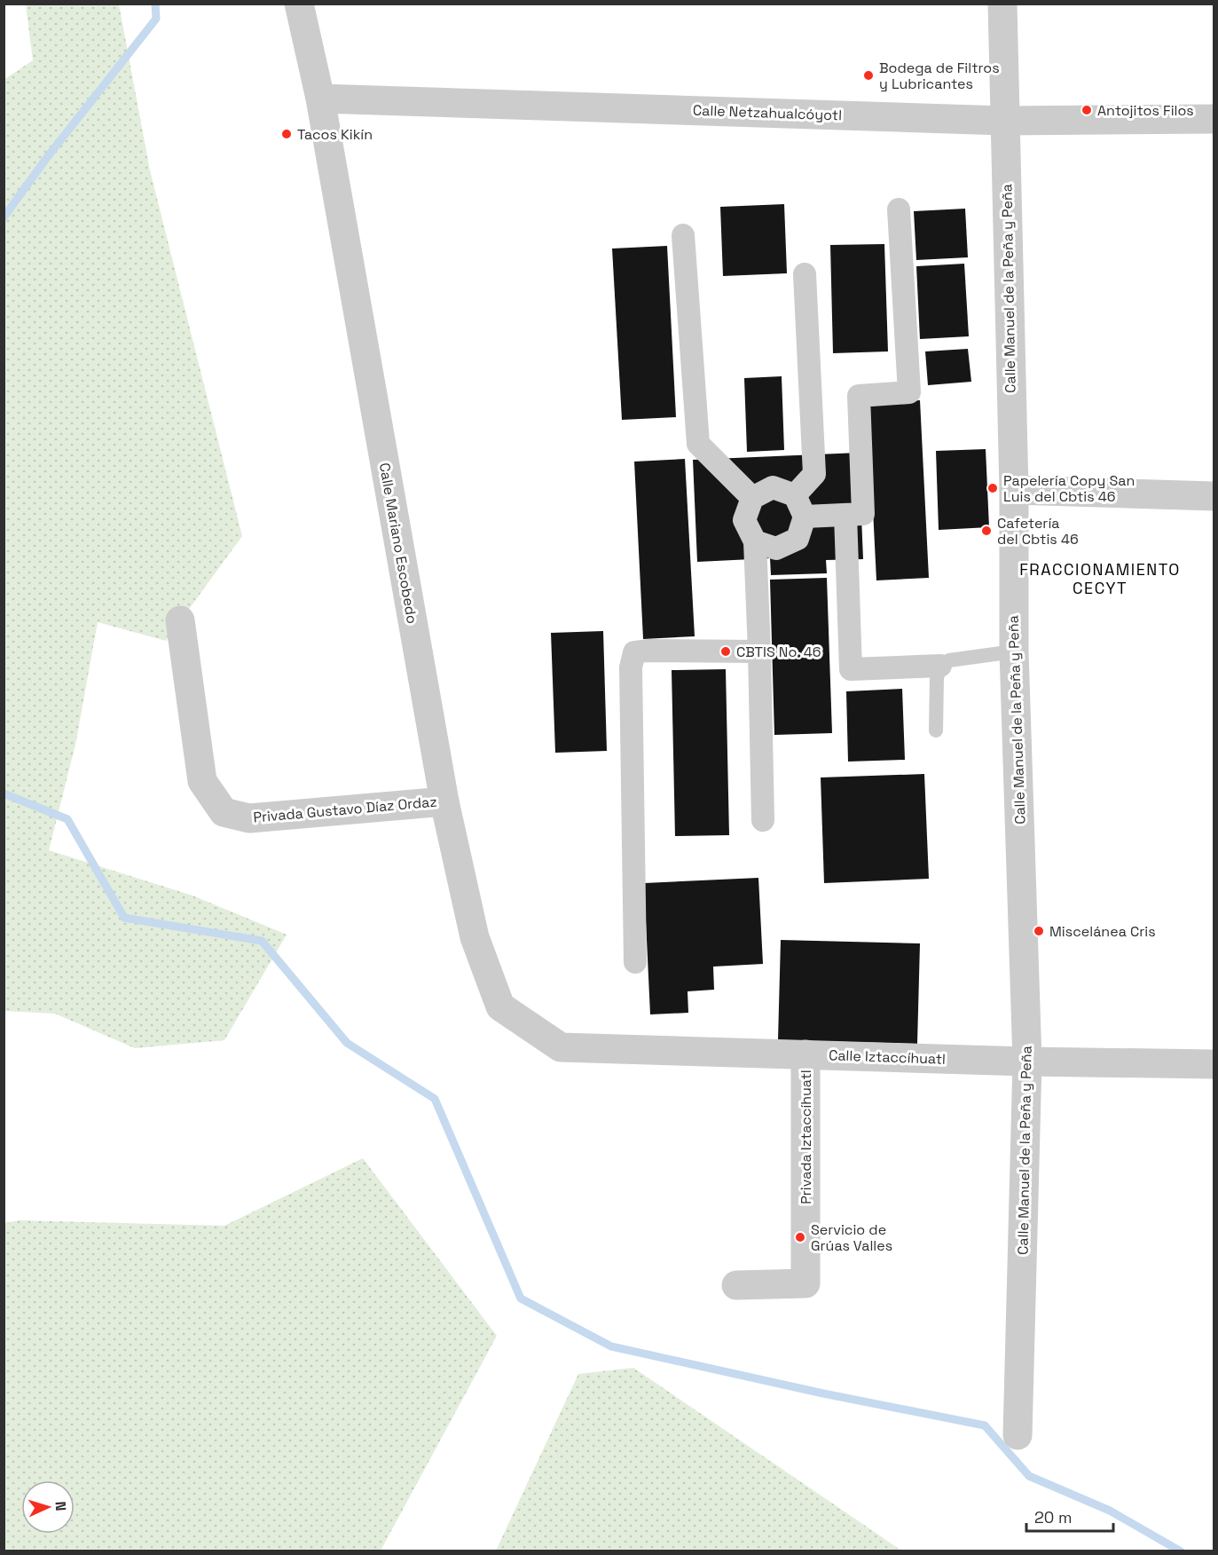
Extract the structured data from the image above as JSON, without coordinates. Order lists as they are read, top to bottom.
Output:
{
  "streets": {
    "street": [
      "Calle Netzahualcóyotl",
      "Calle Manuel de la Peña y Peña",
      "Calle Mariano Escobedo",
      "Privada Gustavo Díaz Ordaz",
      "Calle Iztaccíhuatl",
      "Privada Iztaccíhuatl"
    ]
  },
  "crossings": [
    ["Calle Netzahualcóyotl", "Calle Manuel de la Peña y Peña"],
    ["Calle Netzahualcóyotl", "Calle Mariano Escobedo"],
    ["Calle Manuel de la Peña y Peña", "Calle Iztaccíhuatl"],
    ["Calle Mariano Escobedo", "Privada Gustavo Díaz Ordaz"],
    ["Calle Mariano Escobedo", "Calle Iztaccíhuatl"],
    ["Calle Iztaccíhuatl", "Privada Iztaccíhuatl"]
  ],
  "districts": ["FRACCIONAMIENTO CECYT"],
  "places": [
    "Bodega de Filtros y Lubricantes",
    "Antojitos Filos",
    "Tacos Kikín",
    "Papelería Copy San Luis del Cbtis 46",
    "Cafetería del Cbtis 46",
    "CBTIS No. 46",
    "Miscelánea Cris",
    "Servicio de Grúas Valles"
  ],
  "scale_bar": "20 m",
  "north": "right"
}
